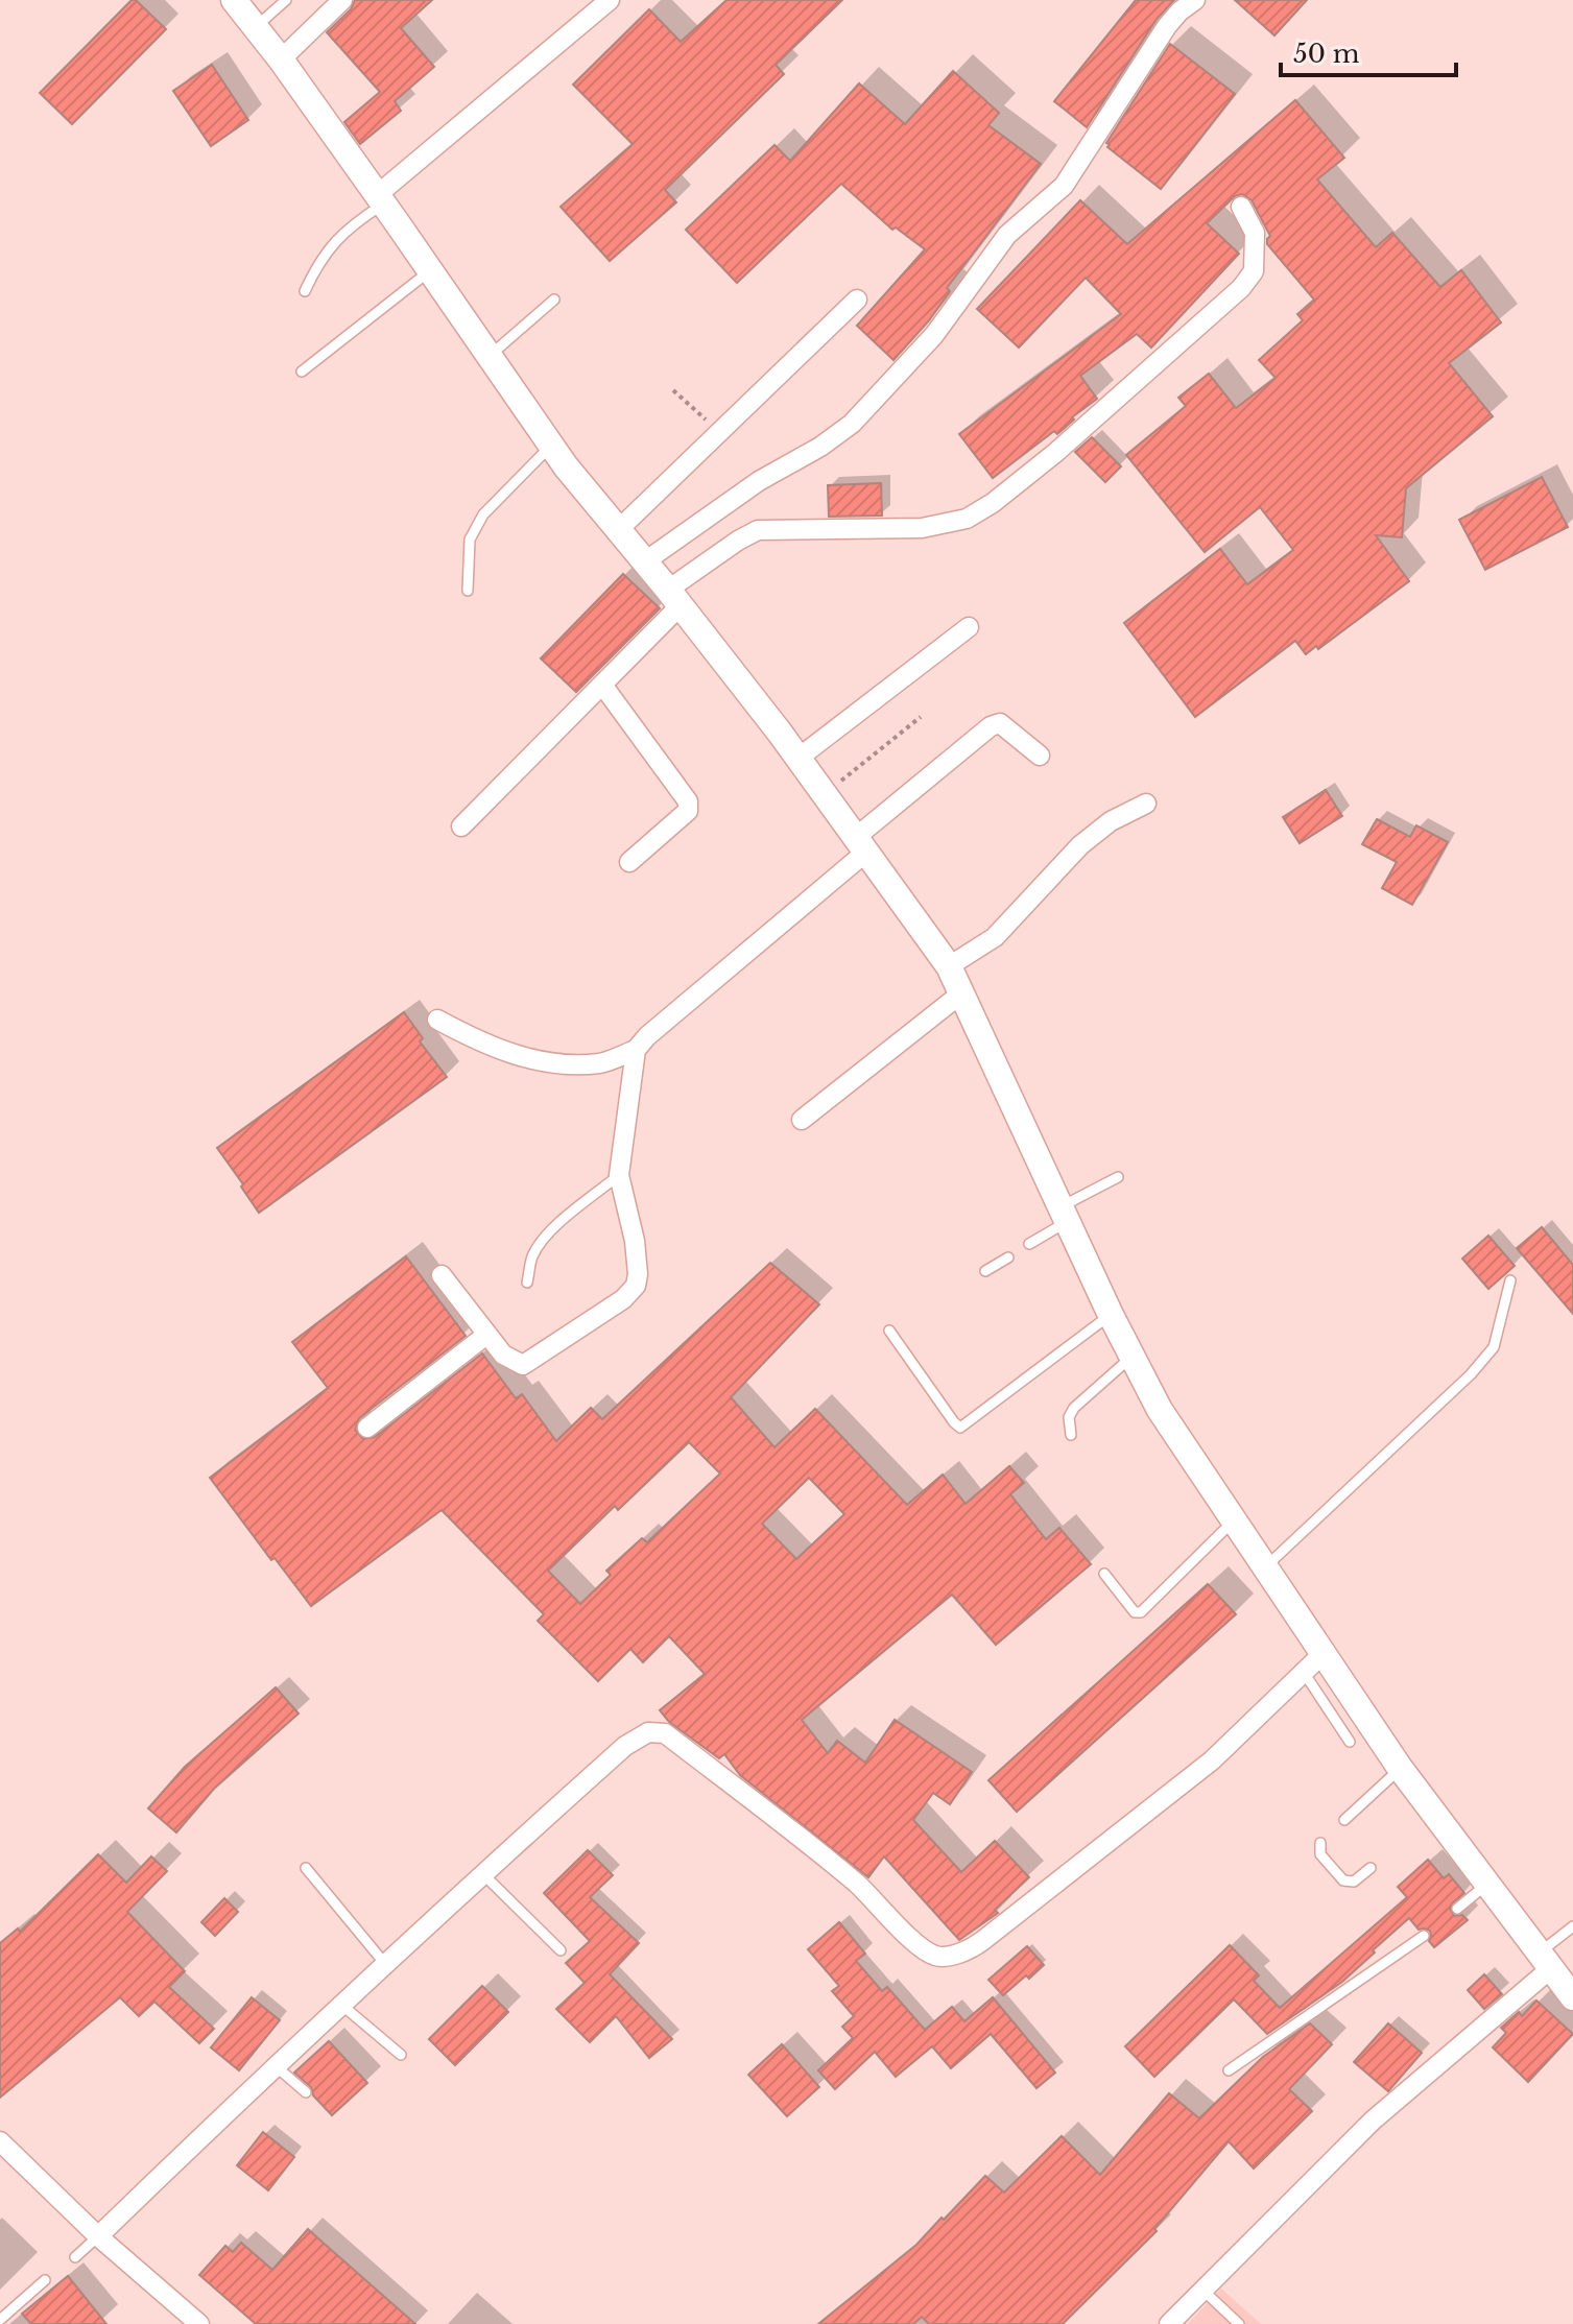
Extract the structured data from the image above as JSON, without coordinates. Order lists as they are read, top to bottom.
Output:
{
  "scale_bar": "50 m"
}
